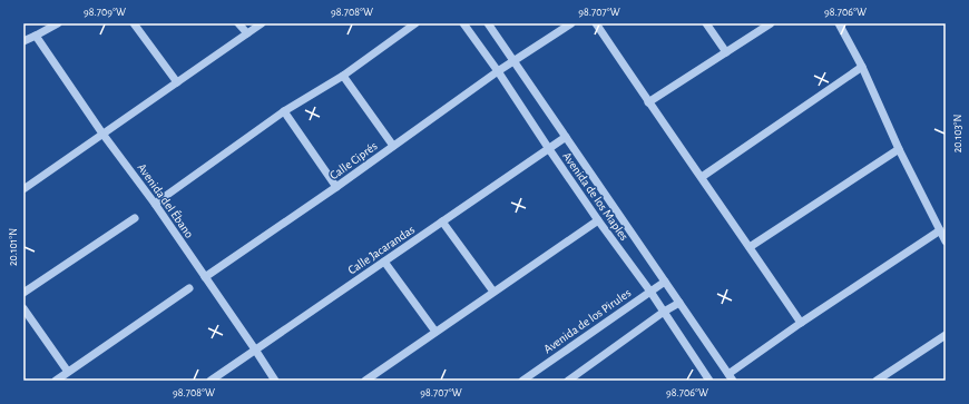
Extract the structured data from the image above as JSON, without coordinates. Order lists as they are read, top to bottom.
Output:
{
  "streets": {
    "street": [
      "Calle Ciprés",
      "Avenida de los Maples",
      "Avenida del Ébano",
      "Calle Jacarandas",
      "Avenida de los Pirules"
    ]
  },
  "crossings": [
    ["Calle Ciprés", "Avenida de los Maples"],
    ["Calle Ciprés", "Avenida del Ébano"],
    ["Avenida de los Maples", "Calle Jacarandas"],
    ["Avenida de los Maples", "Avenida de los Pirules"],
    ["Avenida del Ébano", "Calle Jacarandas"]
  ],
  "coordinates": [
    "98.709°W",
    "98.708°W",
    "98.707°W",
    "98.706°W",
    "20.103°N",
    "20.101°N"
  ]
}
